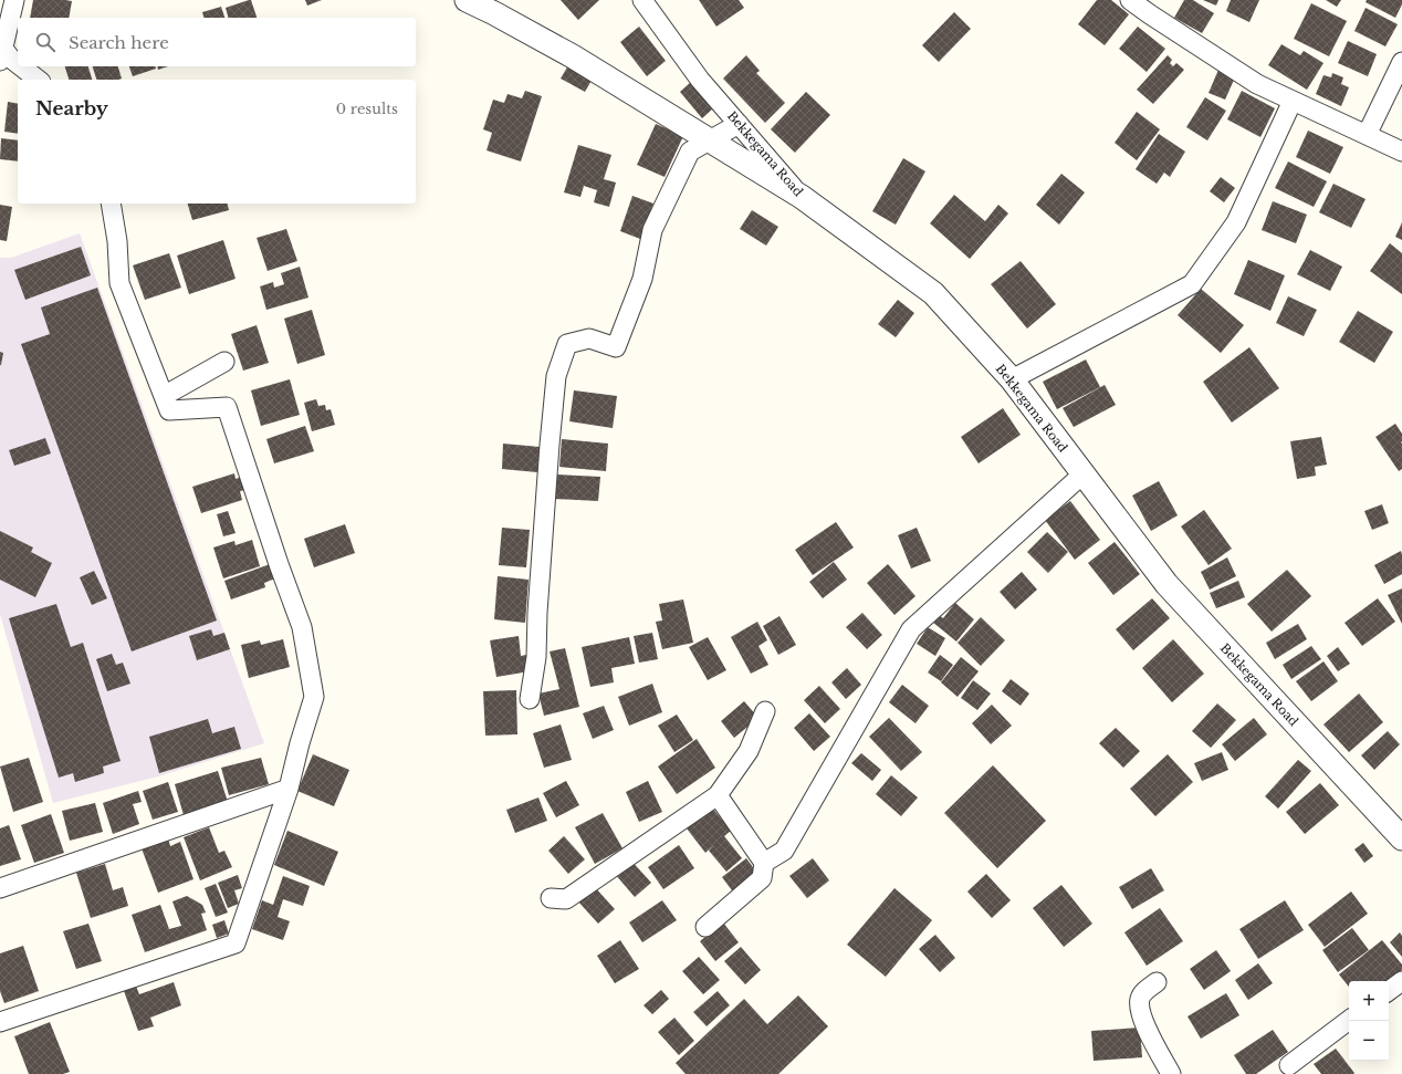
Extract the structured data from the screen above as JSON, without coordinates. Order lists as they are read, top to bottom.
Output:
{
  "streets": {
    "street": ["Bekkegama Road"]
  },
  "page": {
    "search": "Search here",
    "heading": ["Nearby", "0 results"],
    "map_buttons": ["+", "−"]
  }
}
